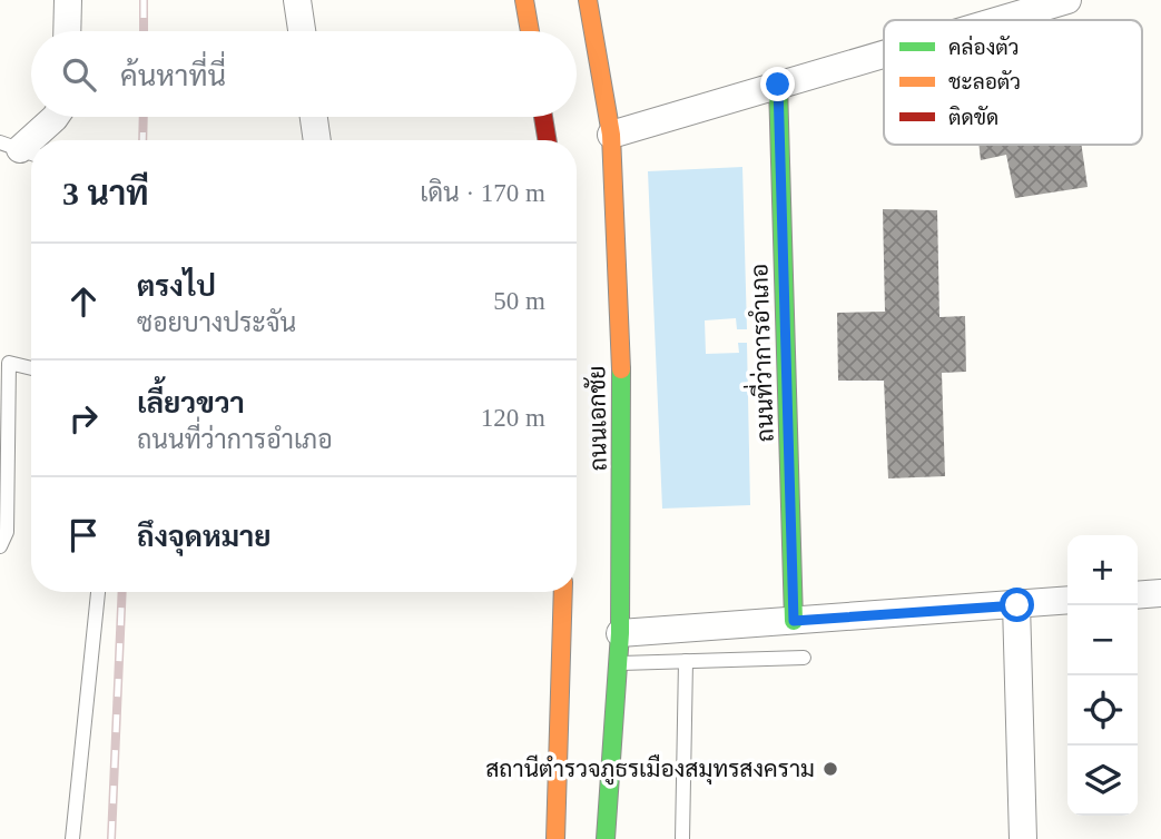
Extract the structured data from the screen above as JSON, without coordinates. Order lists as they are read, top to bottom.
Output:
{
  "streets": {
    "main road": ["ถนนที่ว่าการอำเภอ", "ถนนเอกชัย"]
  },
  "places": ["สถานีตำรวจภูธรเมืองสมุทรสงคราม"],
  "legend": ["คล่องตัว", "ชะลอตัว", "ติดขัด"],
  "page": {
    "search": "ค้นหาที่นี่",
    "heading": ["3 นาที", "เดิน · 170 m"],
    "list": [
      ["ตรงไป", "ซอยบางประจัน", "50 m"],
      ["เลี้ยวขวา", "ถนนที่ว่าการอำเภอ", "120 m"],
      "ถึงจุดหมาย"
    ],
    "map_buttons": ["+", "−"]
  }
}
